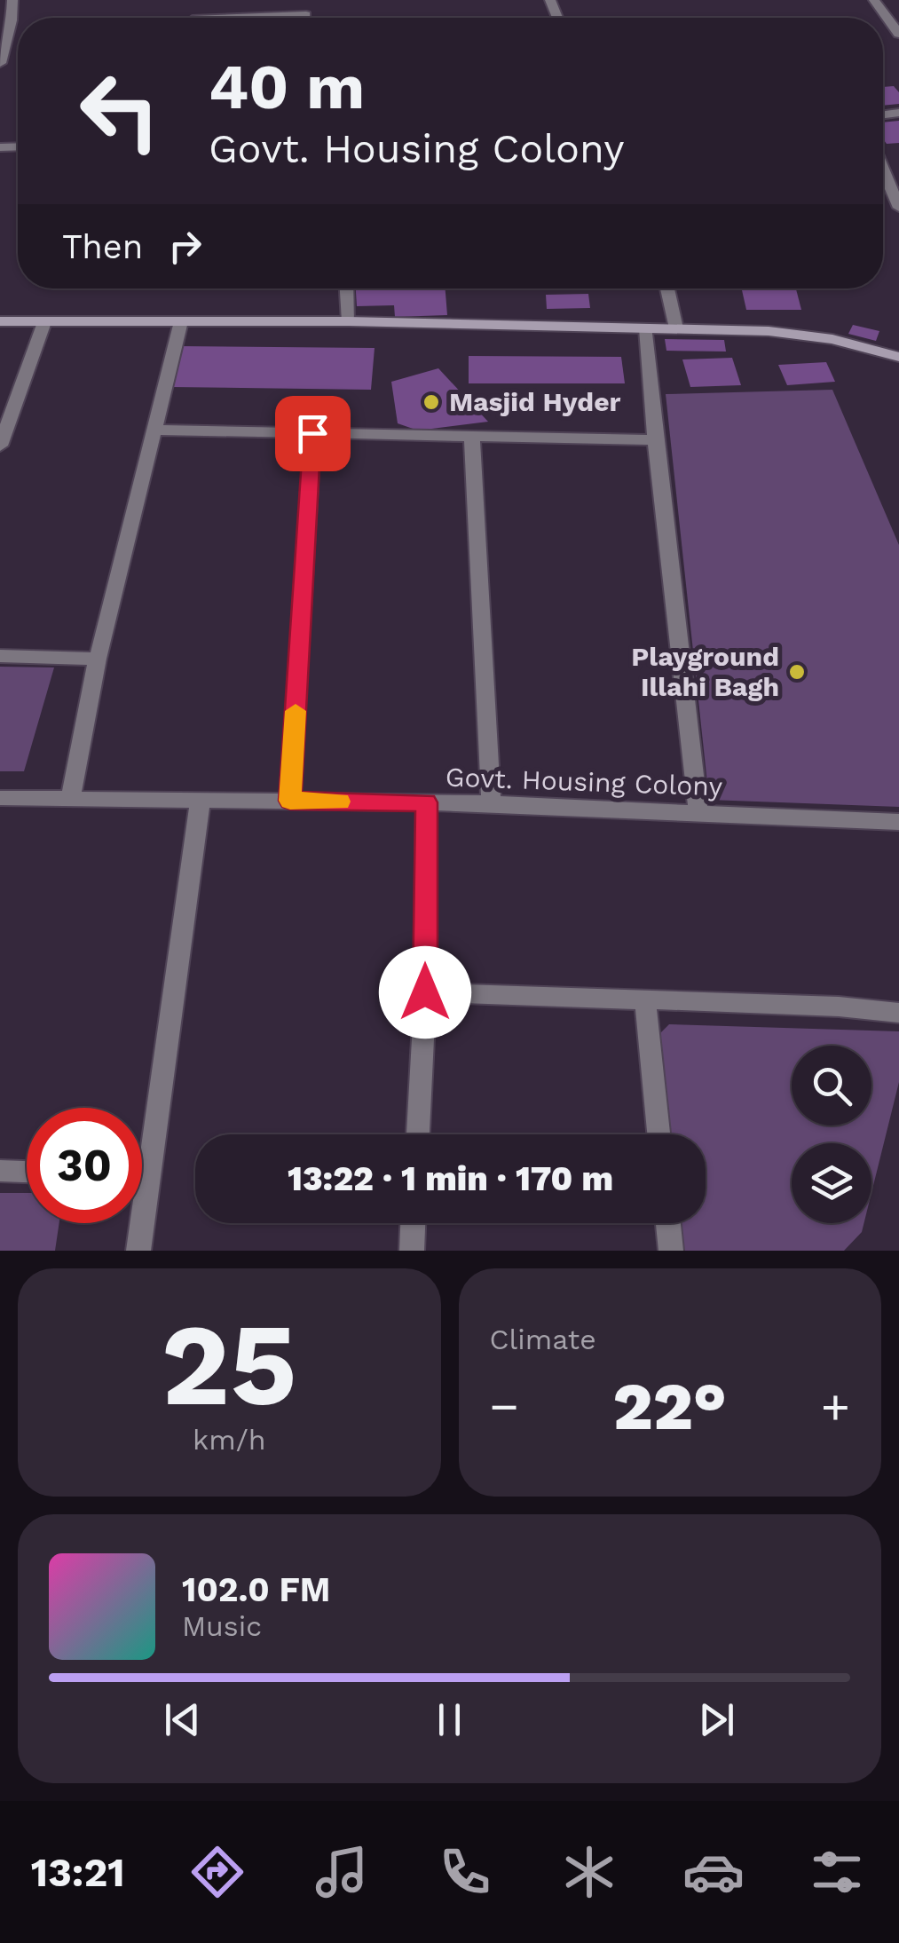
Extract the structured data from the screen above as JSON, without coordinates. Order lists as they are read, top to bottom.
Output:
{
  "streets": {
    "street": ["Govt. Housing Colony"]
  },
  "places": ["Masjid Hyder", "Playground Illahi Bagh"],
  "page": {
    "turn": ["40 m", "Govt. Housing Colony"],
    "then": "Then",
    "limit": "30",
    "trip": "13:22 · 1 min · 170 m",
    "tile": [
      ["25", "km/h"],
      "Climate"
    ],
    "heat": ["−", "22°", "+"],
    "song": ["102.0 FM", "Music"],
    "tabs": "13:21"
  }
}
